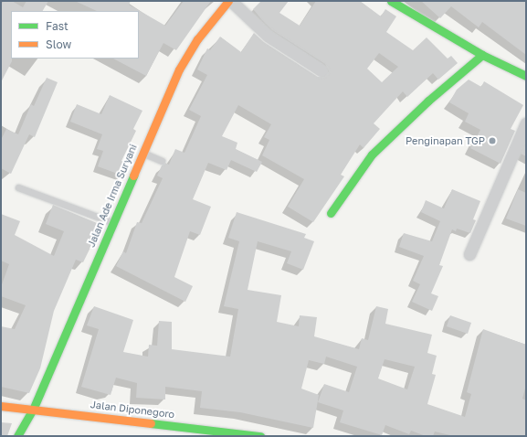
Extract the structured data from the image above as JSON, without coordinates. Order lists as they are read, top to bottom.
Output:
{
  "streets": {
    "street": ["Jalan Ade Irma Suryani", "Jalan Diponegoro"]
  },
  "crossings": [
    ["Jalan Ade Irma Suryani", "Jalan Diponegoro"]
  ],
  "places": ["Penginapan TGP"],
  "legend": ["Fast", "Slow"]
}
